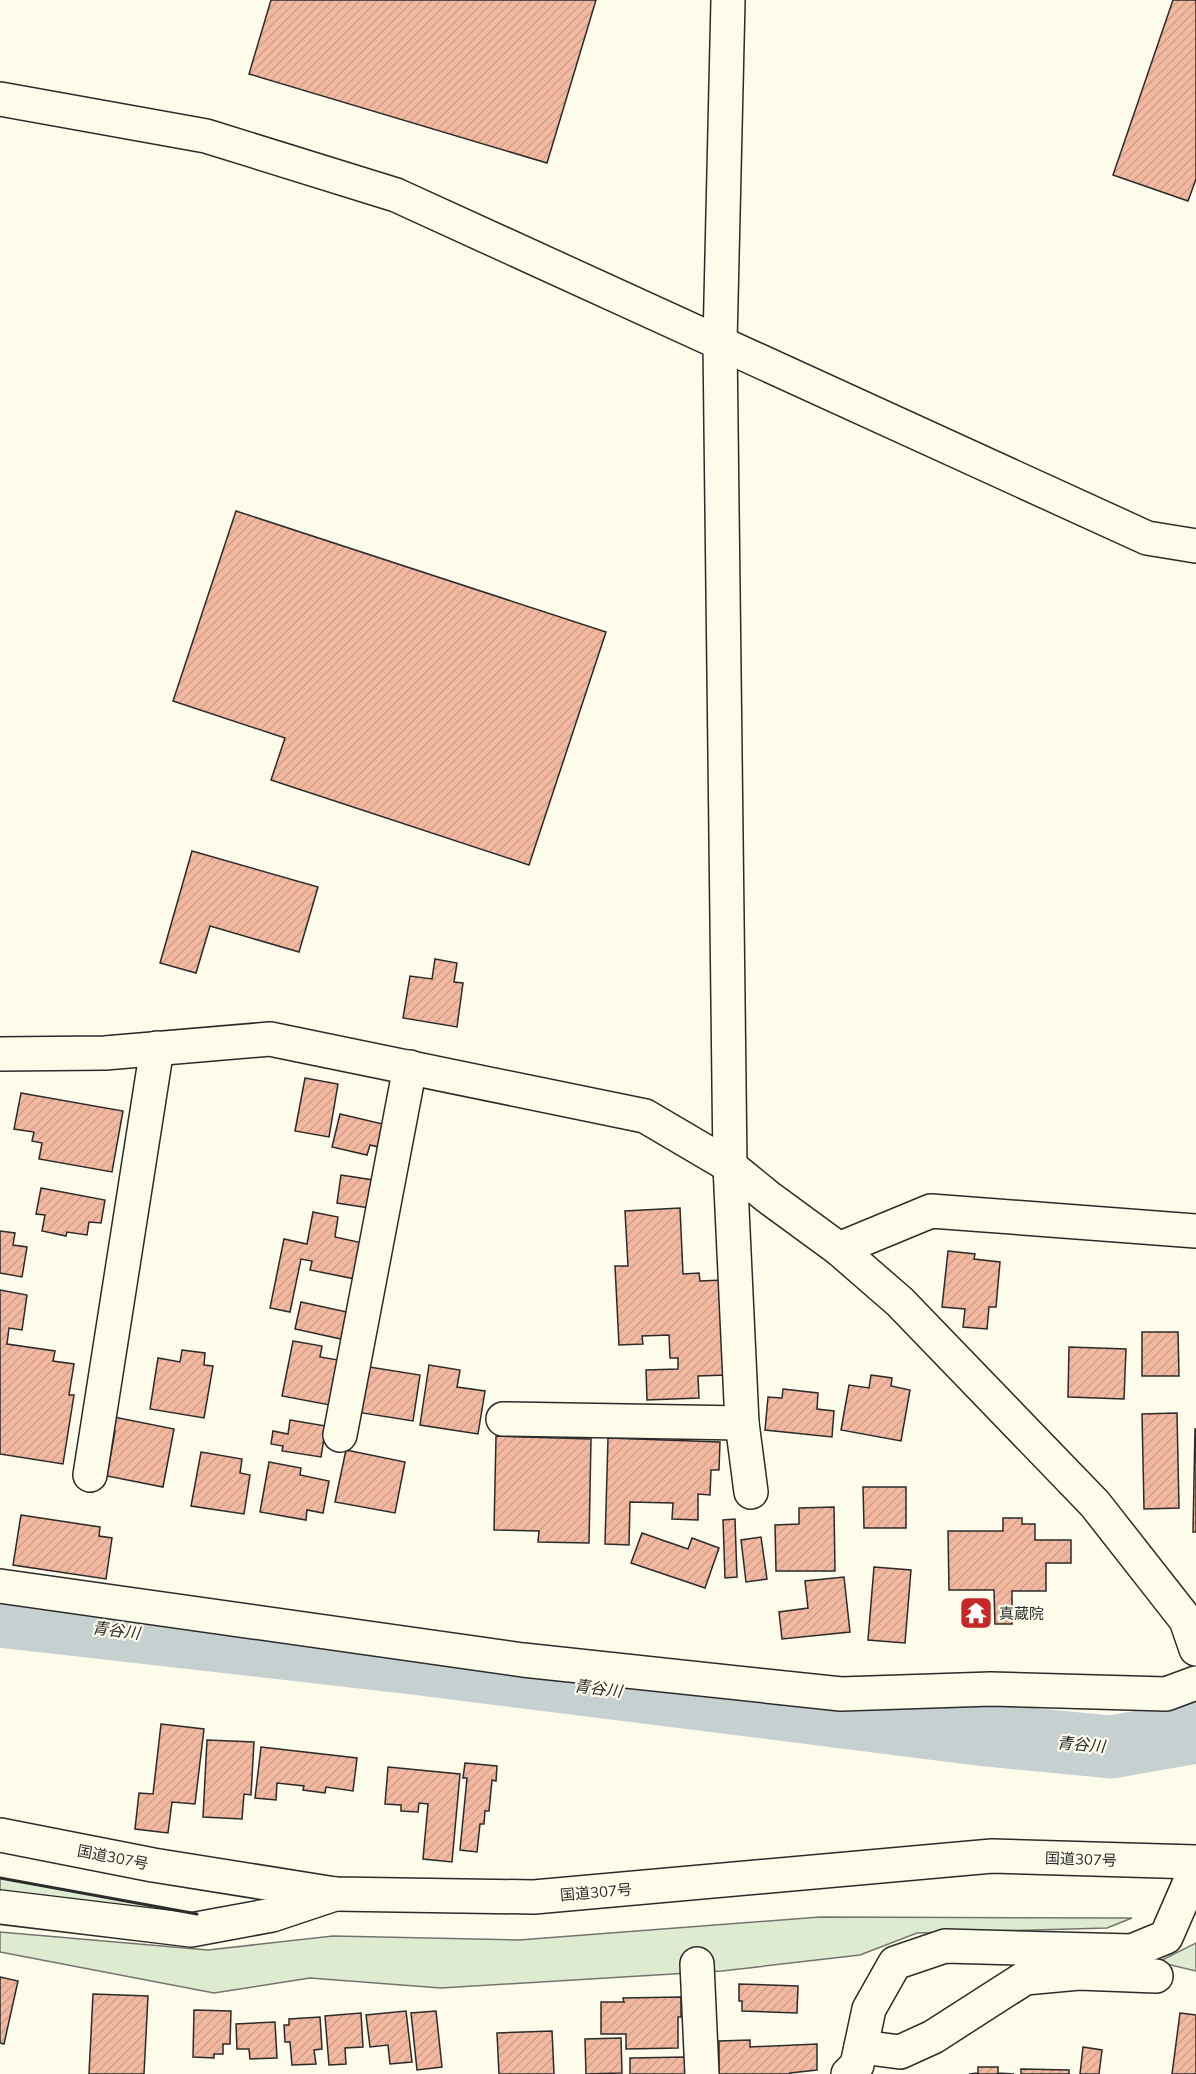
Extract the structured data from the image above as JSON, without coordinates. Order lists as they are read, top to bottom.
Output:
{
  "streets": {
    "main road": ["国道307号"]
  },
  "water": ["青谷川"],
  "places": {
    "temple": ["真蔵院"]
  }
}
